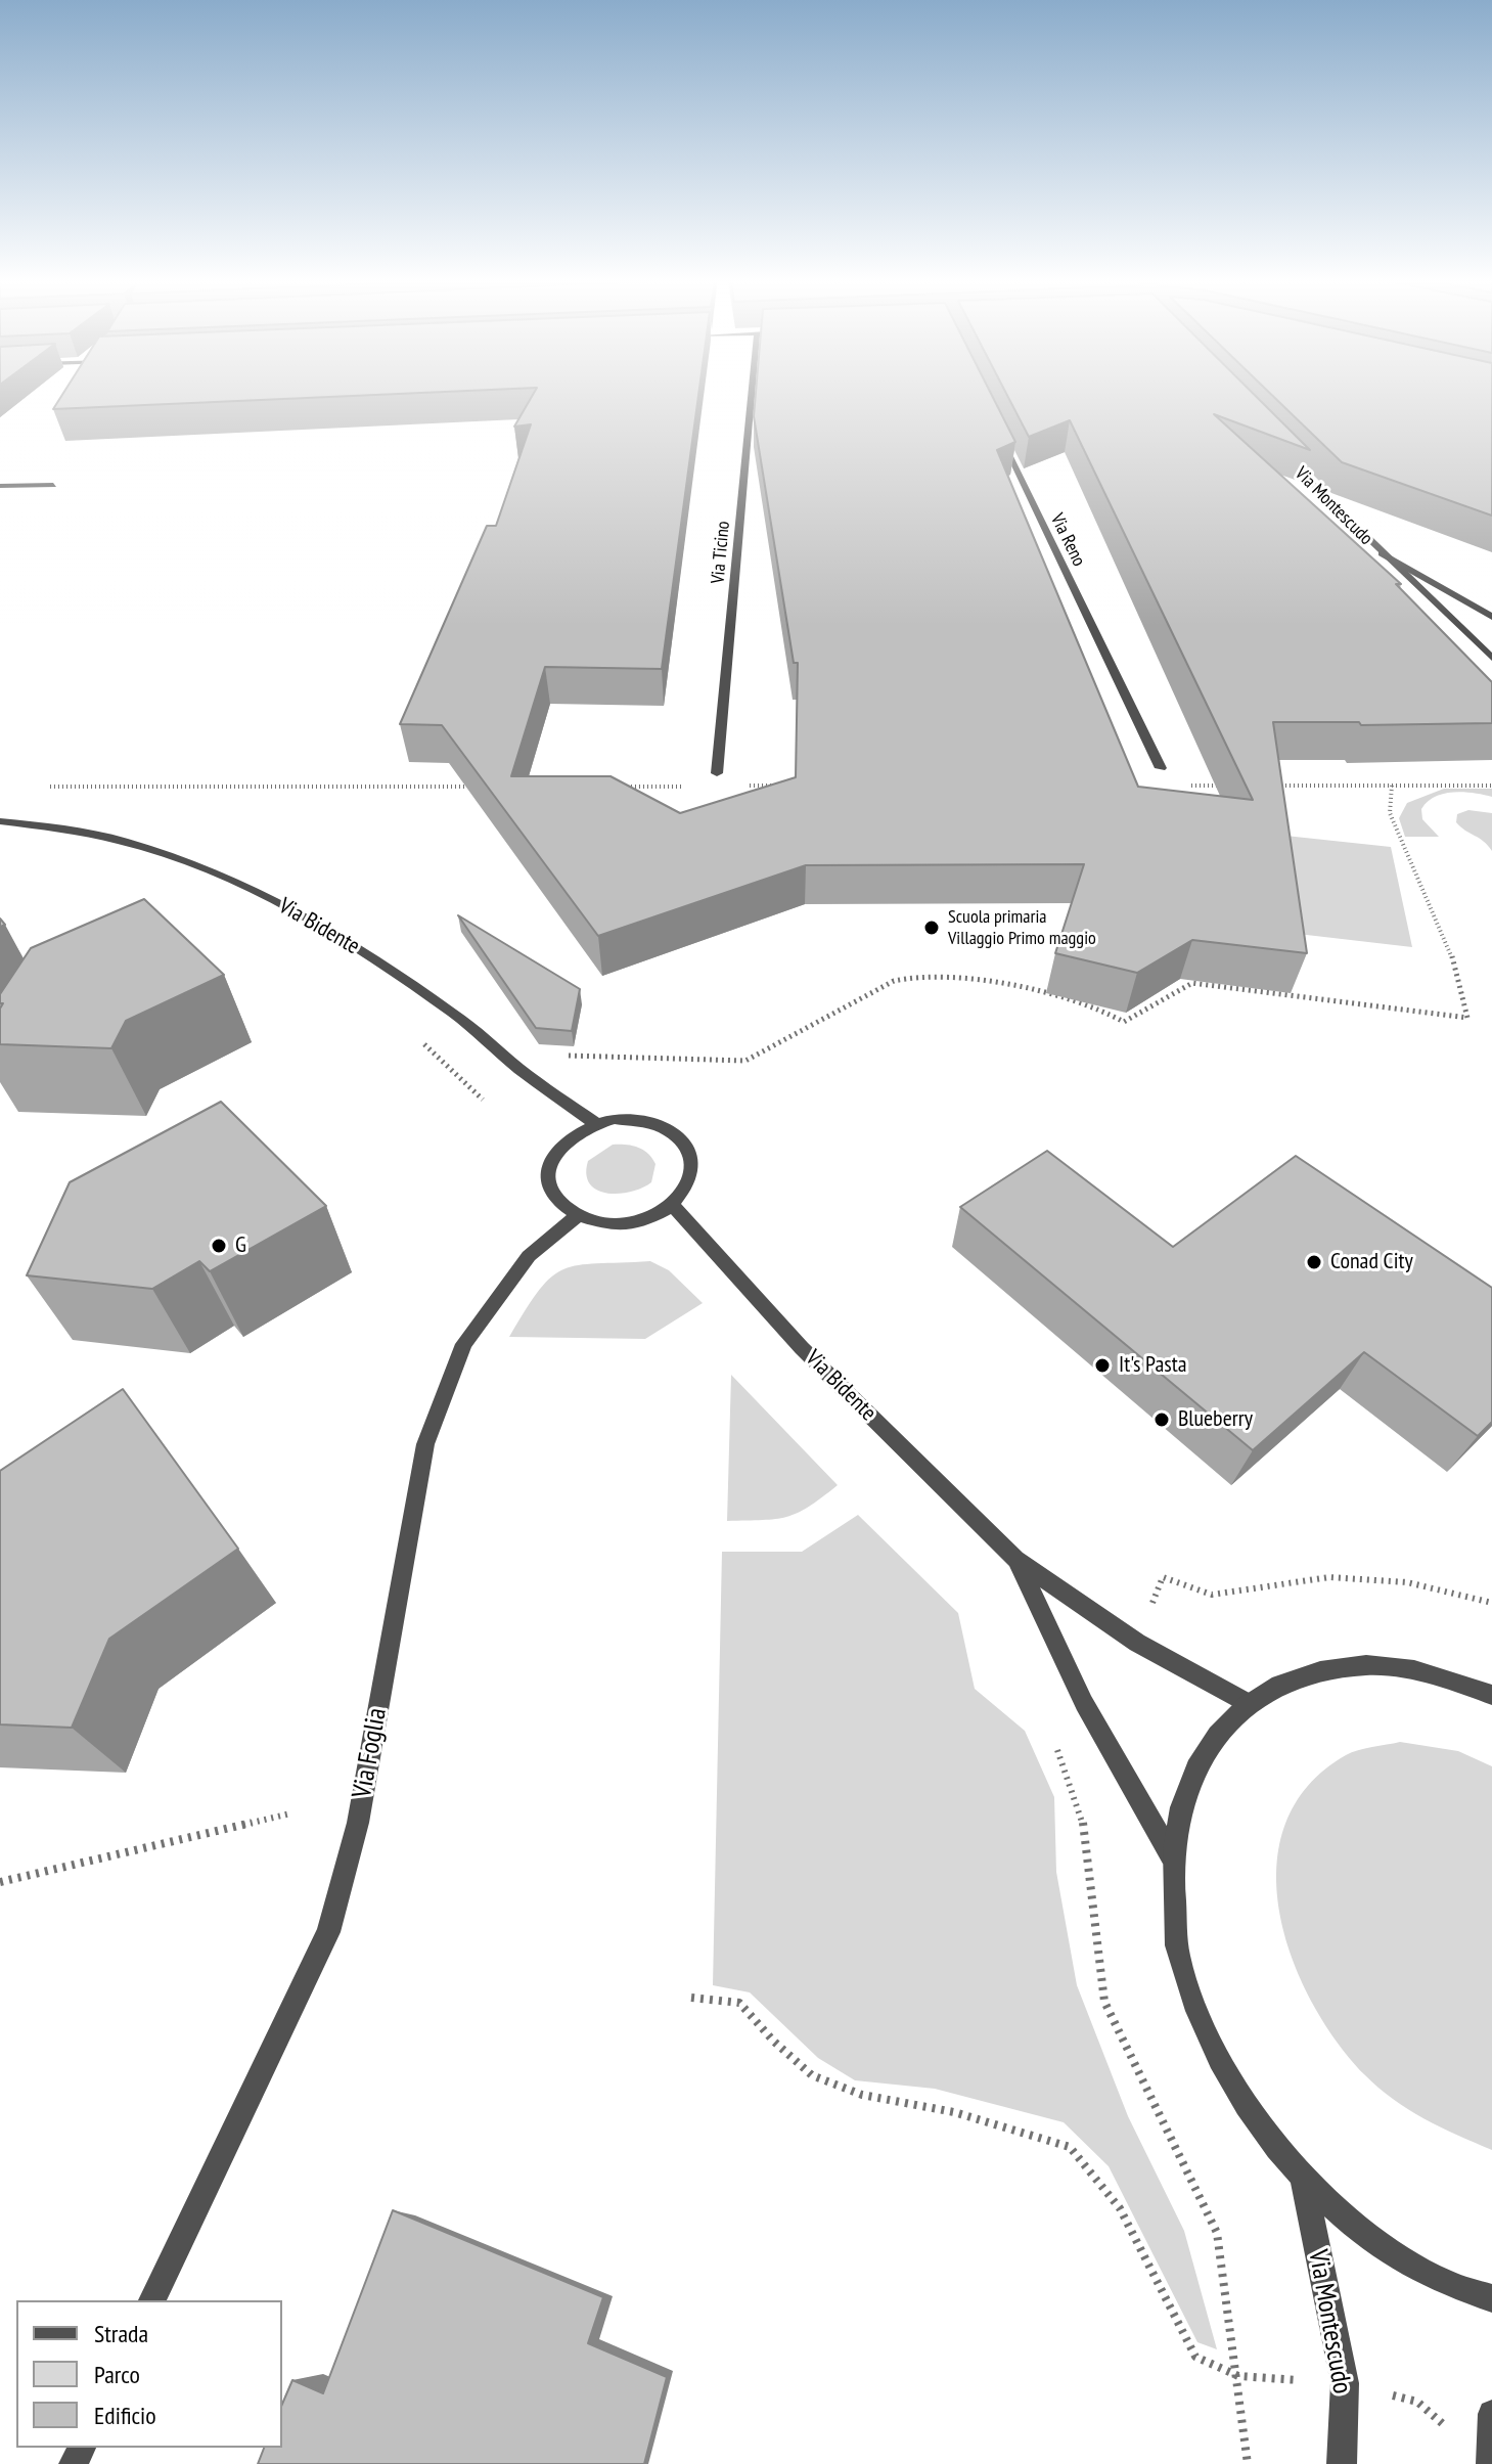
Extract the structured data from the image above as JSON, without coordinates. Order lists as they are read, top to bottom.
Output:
{
  "streets": {
    "street": [
      "Via Montescudo",
      "Via Reno",
      "Via Ticino",
      "Via Bidente",
      "Via Foglia"
    ]
  },
  "crossings": [
    ["Via Bidente", "Via Foglia"]
  ],
  "places": [
    "Scuola primaria Villaggio Primo maggio",
    "G",
    "Conad City",
    "It's Pasta",
    "Blueberry"
  ],
  "legend": ["Strada", "Parco", "Edificio"]
}
